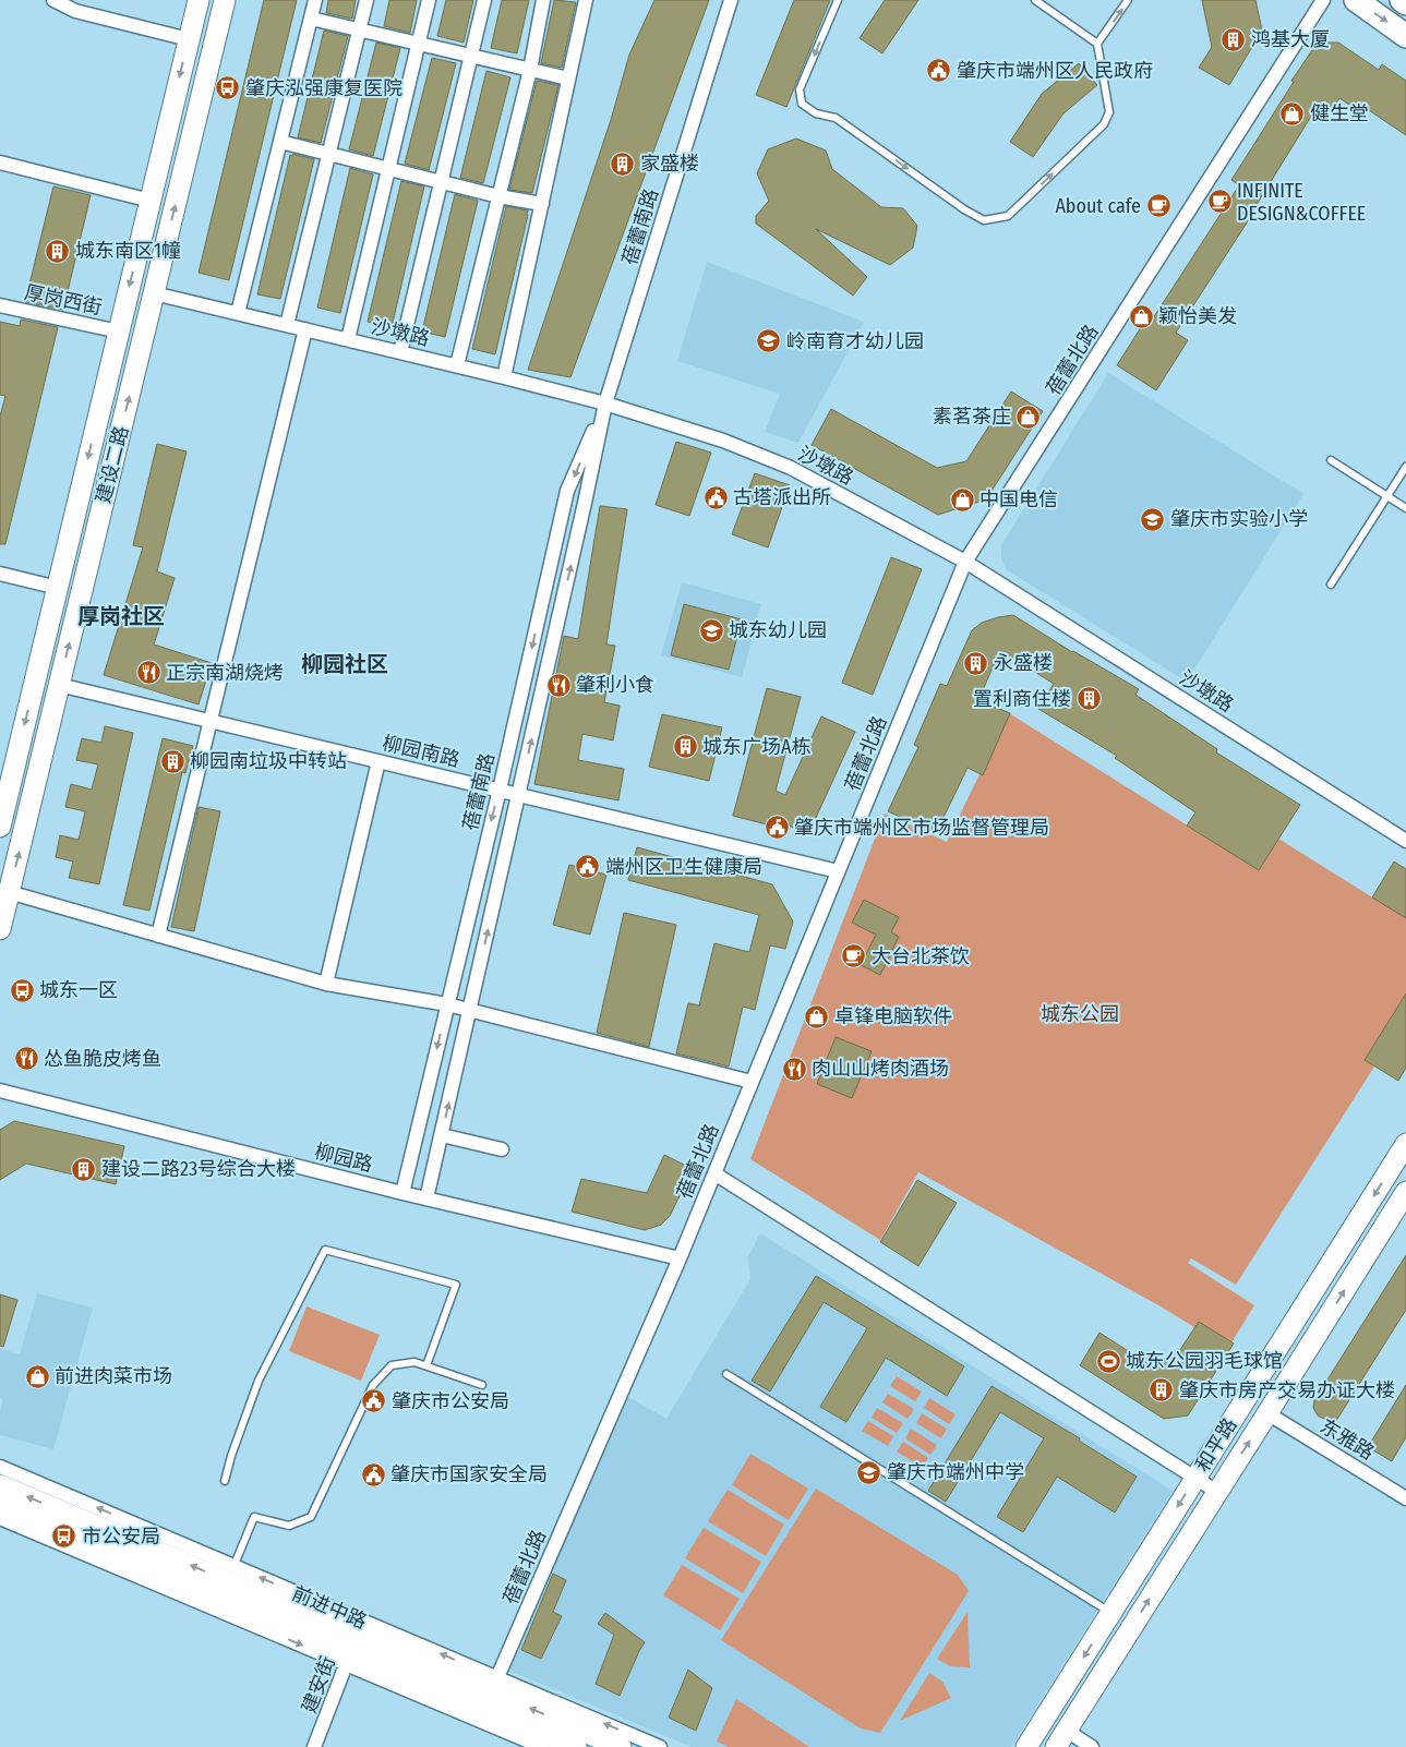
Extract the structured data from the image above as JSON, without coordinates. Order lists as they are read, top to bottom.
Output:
{
  "streets": {
    "main road": ["建设二路", "和平路", "前进中路"],
    "street": [
      "蓓蕾南路",
      "厚岗西街",
      "沙墩路",
      "蓓蕾北路",
      "柳园南路",
      "柳园路",
      "东雅路",
      "建安街"
    ]
  },
  "crossings": [
    ["蓓蕾南路", "沙墩路"],
    ["蓓蕾南路", "柳园南路"],
    ["蓓蕾南路", "柳园路"],
    ["厚岗西街", "建设二路"],
    ["沙墩路", "蓓蕾北路"],
    ["沙墩路", "建设二路"],
    ["蓓蕾北路", "柳园南路"],
    ["蓓蕾北路", "柳园路"],
    ["蓓蕾北路", "前进中路"],
    ["建设二路", "柳园南路"],
    ["东雅路", "和平路"],
    ["前进中路", "建安街"]
  ],
  "districts": ["厚岗社区", "柳园社区"],
  "parks": ["城东公园"],
  "places": {
    "building": [
      "鸿基大厦",
      "家盛楼",
      "城东南区1幢",
      "永盛楼",
      "置利商住楼",
      "城东广场A栋",
      "柳园南垃圾中转站",
      "建设二路23号综合大楼",
      "肇庆市房产交易办证大楼"
    ],
    "public building": [
      "肇庆市端州区人民政府",
      "古塔派出所",
      "肇庆市端州区市场监督管理局",
      "端州区卫生健康局",
      "肇庆市公安局",
      "肇庆市国家安全局"
    ],
    "bus stop": ["肇庆泓强康复医院", "城东一区", "市公安局"],
    "shop": [
      "健生堂",
      "颖怡美发",
      "素茗茶庄",
      "中国电信",
      "卓锋电脑软件",
      "前进肉菜市场"
    ],
    "cafe": ["INFINITE DESIGN&COFFEE", "About cafe", "大台北茶饮"],
    "school or university": [
      "岭南育才幼儿园",
      "肇庆市实验小学",
      "城东幼儿园",
      "肇庆市端州中学"
    ],
    "restaurant": [
      "正宗南湖烧烤",
      "肇利小食",
      "怂鱼脆皮烤鱼",
      "肉山山烤肉酒场"
    ],
    "sports": ["城东公园羽毛球馆"]
  }
}
